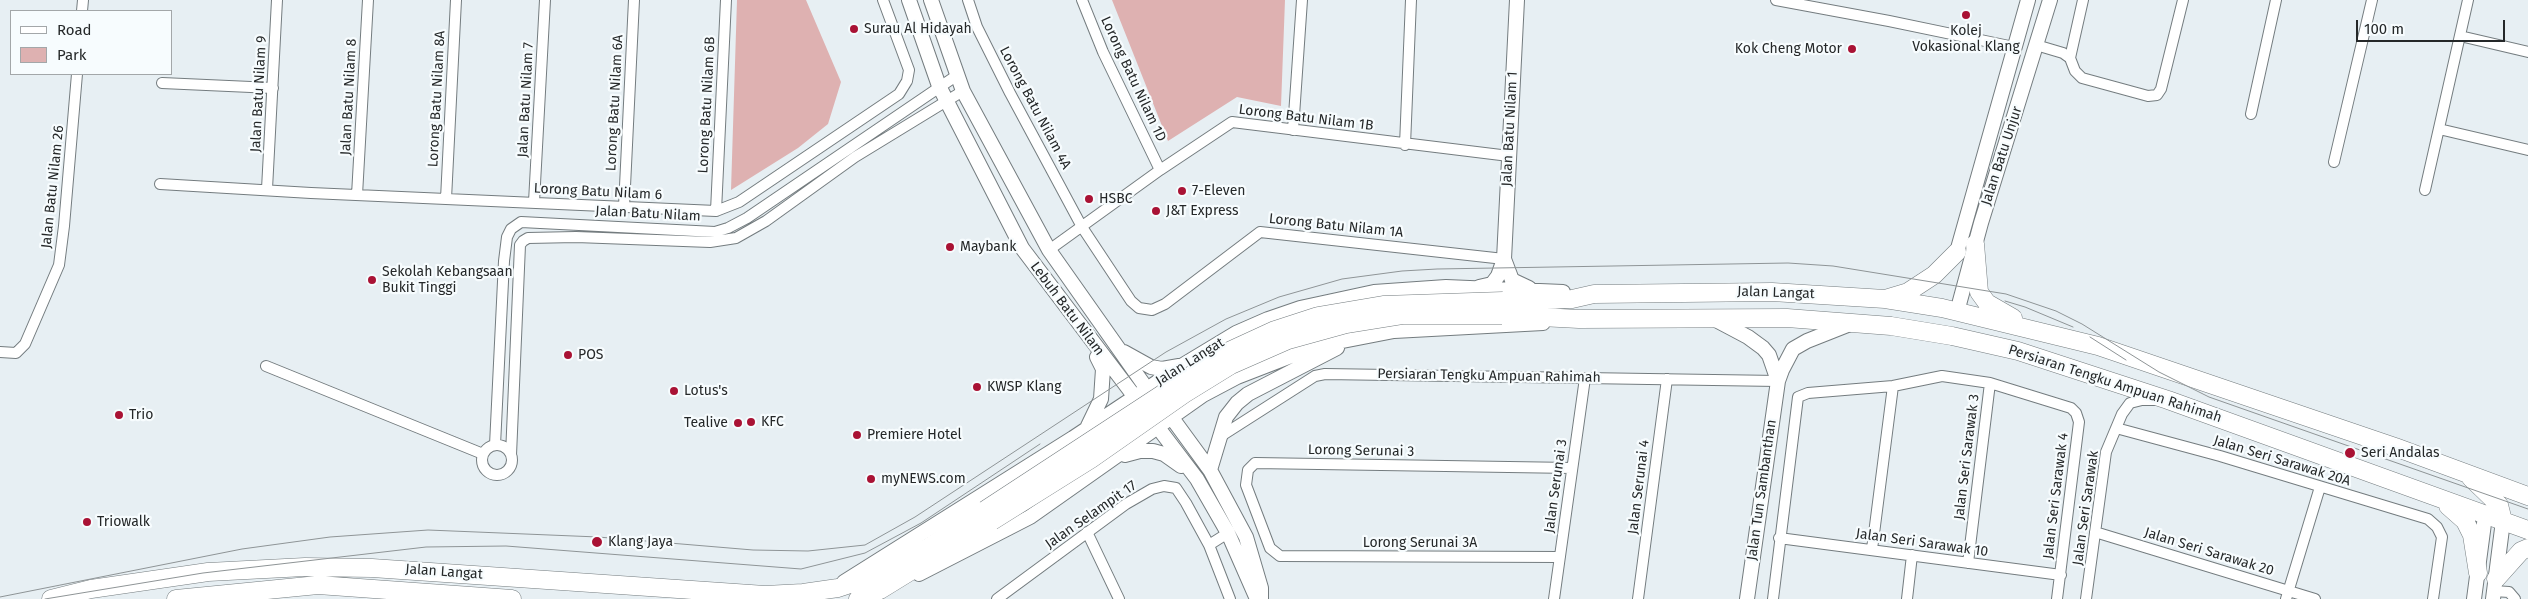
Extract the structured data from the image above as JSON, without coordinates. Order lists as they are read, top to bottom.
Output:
{
  "streets": {
    "highway": ["Jalan Langat", "Persiaran Tengku Ampuan Rahimah"],
    "main road": [
      "Jalan Batu Nilam 1",
      "Jalan Batu Unjur",
      "Lebuh Batu Nilam",
      "Jalan Tun Sambanthan"
    ],
    "street": [
      "Lorong Batu Nilam 1D",
      "Jalan Batu Nilam 9",
      "Jalan Batu Nilam 8",
      "Lorong Batu Nilam 8A",
      "Jalan Batu Nilam 7",
      "Lorong Batu Nilam 6A",
      "Lorong Batu Nilam 6B",
      "Lorong Batu Nilam 4A",
      "Lorong Batu Nilam 1B",
      "Jalan Batu Nilam 26",
      "Lorong Batu Nilam 6",
      "Jalan Batu Nilam",
      "Lorong Batu Nilam 1A",
      "Lorong Serunai 3",
      "Jalan Seri Sarawak 3",
      "Jalan Seri Sarawak 20A",
      "Jalan Serunai 3",
      "Jalan Serunai 4",
      "Jalan Seri Sarawak 4",
      "Jalan Seri Sarawak",
      "Jalan Selampit 17",
      "Lorong Serunai 3A",
      "Jalan Seri Sarawak 10",
      "Jalan Seri Sarawak 20"
    ]
  },
  "crossings": [
    ["Lorong Batu Nilam 1D", "Lorong Batu Nilam 1B"],
    ["Jalan Batu Nilam 9", "Lorong Batu Nilam 6"],
    ["Jalan Batu Nilam 8", "Lorong Batu Nilam 6"],
    ["Lorong Batu Nilam 8A", "Lorong Batu Nilam 6"],
    ["Jalan Batu Nilam 7", "Lorong Batu Nilam 6"],
    ["Lorong Batu Nilam 6A", "Lorong Batu Nilam 6"],
    ["Lorong Batu Nilam 6B", "Lorong Batu Nilam 6"],
    ["Lorong Batu Nilam 4A", "Lorong Batu Nilam 1B"],
    ["Lorong Batu Nilam 4A", "Lorong Batu Nilam 1A"],
    ["Lorong Batu Nilam 1B", "Jalan Batu Nilam 1"],
    ["Lorong Batu Nilam 1B", "Lorong Batu Nilam 1A"],
    ["Lorong Batu Nilam 1B", "Lebuh Batu Nilam"],
    ["Jalan Batu Nilam 1", "Lorong Batu Nilam 1A"],
    ["Jalan Batu Unjur", "Jalan Langat"],
    ["Jalan Batu Unjur", "Persiaran Tengku Ampuan Rahimah"],
    ["Jalan Batu Nilam", "Lebuh Batu Nilam"],
    ["Jalan Langat", "Lebuh Batu Nilam"],
    ["Jalan Langat", "Persiaran Tengku Ampuan Rahimah"],
    ["Persiaran Tengku Ampuan Rahimah", "Jalan Serunai 3"],
    ["Persiaran Tengku Ampuan Rahimah", "Jalan Serunai 4"],
    ["Persiaran Tengku Ampuan Rahimah", "Jalan Tun Sambanthan"],
    ["Persiaran Tengku Ampuan Rahimah", "Jalan Seri Sarawak"],
    ["Lorong Serunai 3", "Jalan Serunai 3"],
    ["Lorong Serunai 3", "Lorong Serunai 3A"],
    ["Jalan Seri Sarawak 3", "Jalan Seri Sarawak 4"],
    ["Jalan Seri Sarawak 3", "Jalan Seri Sarawak 10"],
    ["Jalan Seri Sarawak 20A", "Jalan Seri Sarawak"],
    ["Jalan Serunai 3", "Lorong Serunai 3A"],
    ["Jalan Seri Sarawak 4", "Jalan Seri Sarawak 10"],
    ["Jalan Seri Sarawak", "Jalan Seri Sarawak 20"]
  ],
  "places": [
    "Kolej Vokasional Klang",
    "Surau Al Hidayah",
    "Kok Cheng Motor",
    "7-Eleven",
    "HSBC",
    "J&T Express",
    "Maybank",
    "Sekolah Kebangsaan Bukit Tinggi",
    "POS",
    "KWSP Klang",
    "Lotus's",
    "Trio",
    "KFC",
    "Tealive",
    "Premiere Hotel",
    "Seri Andalas",
    "myNEWS.com",
    "Triowalk",
    "Klang Jaya"
  ],
  "legend": ["Road", "Park"],
  "scale_bar": "100 m"
}
